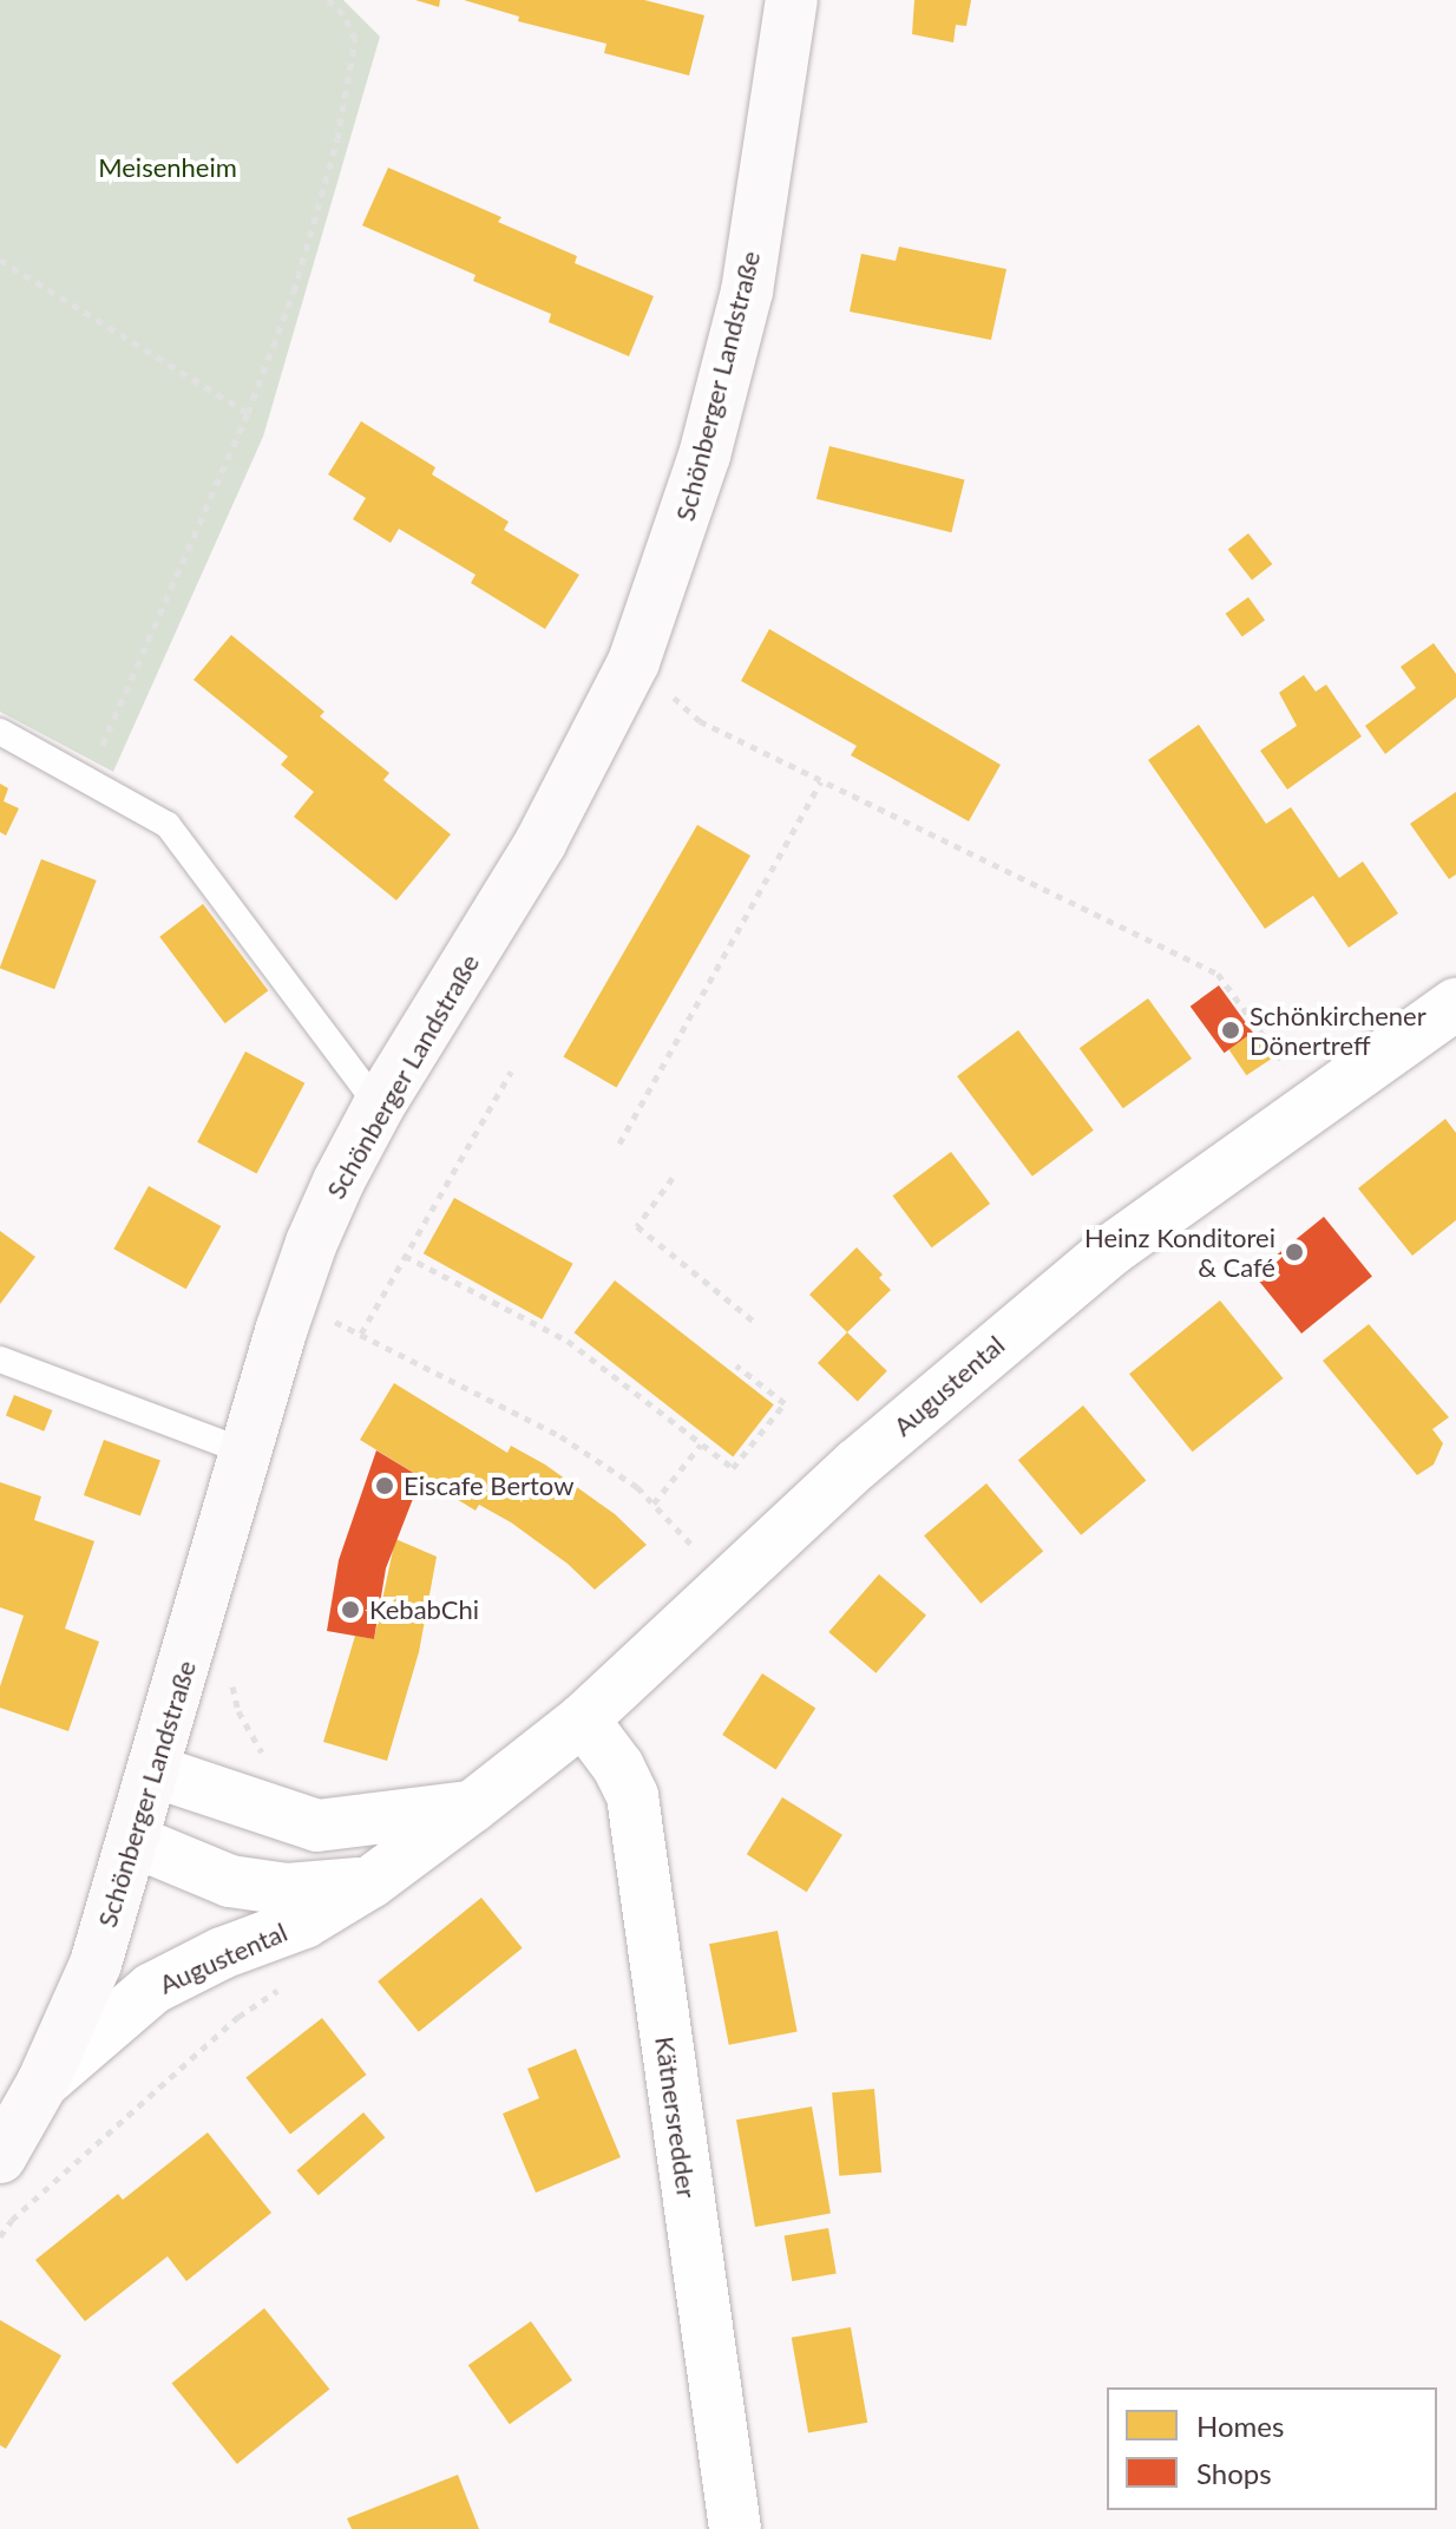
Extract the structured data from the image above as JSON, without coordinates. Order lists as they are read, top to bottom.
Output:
{
  "streets": {
    "main road": ["Schönberger Landstraße"],
    "street": ["Augustental", "Kätnersredder"]
  },
  "crossings": [
    ["Schönberger Landstraße", "Augustental"],
    ["Augustental", "Kätnersredder"]
  ],
  "parks": ["Meisenheim"],
  "places": [
    "Schönkirchener Dönertreff",
    "Heinz Konditorei & Café",
    "Eiscafe Bertow",
    "KebabChi"
  ],
  "legend": ["Homes", "Shops"]
}
